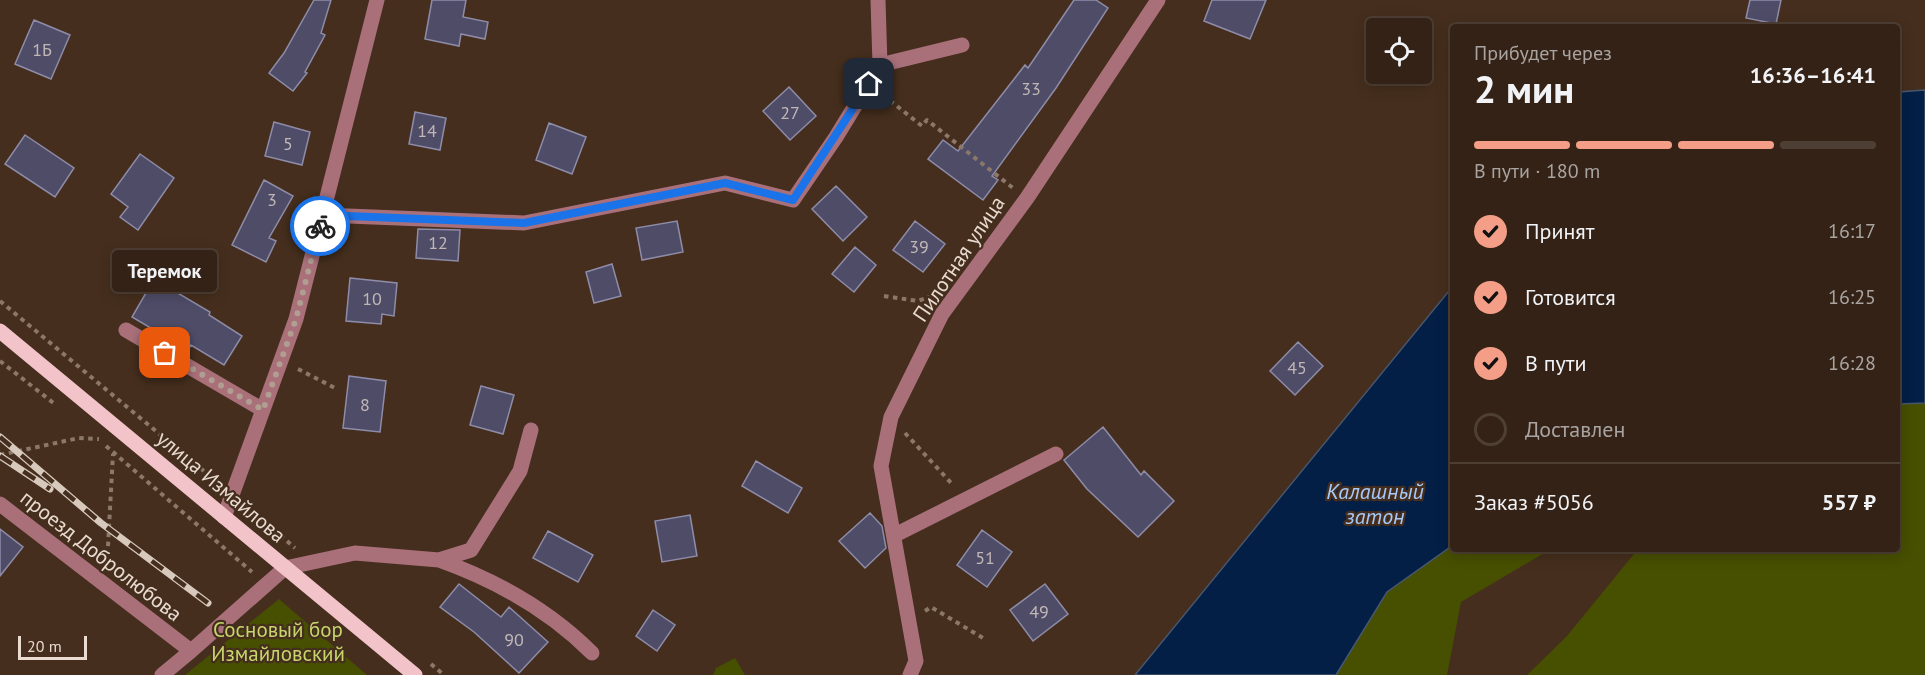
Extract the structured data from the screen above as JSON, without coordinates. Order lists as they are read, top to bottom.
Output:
{
  "streets": {
    "main road": ["улица Измайлова"],
    "street": ["Пилотная улица", "проезд Добролюбова"]
  },
  "crossings": [
    ["улица Измайлова", "проезд Добролюбова"]
  ],
  "water": ["Калашный затон"],
  "parks": ["Сосновый бор Измайловский"],
  "places": ["Теремок"],
  "house_numbers": [
    "1Б",
    "33",
    "27",
    "14",
    "5",
    "3",
    "12",
    "39",
    "10",
    "45",
    "8",
    "51",
    "49",
    "90"
  ],
  "scale_bar": "20 m",
  "page": {
    "heading": ["2 мин", "Прибудет через", "16:36–16:41"],
    "panel": ["Заказ #5056", "557 ₽"],
    "bar": "В пути · 180 m",
    "list": [
      ["Принят", "16:17"],
      ["Готовится", "16:25"],
      ["В пути", "16:28"],
      "Доставлен"
    ],
    "bubble": "Теремок",
    "scale": "20 m"
  }
}
